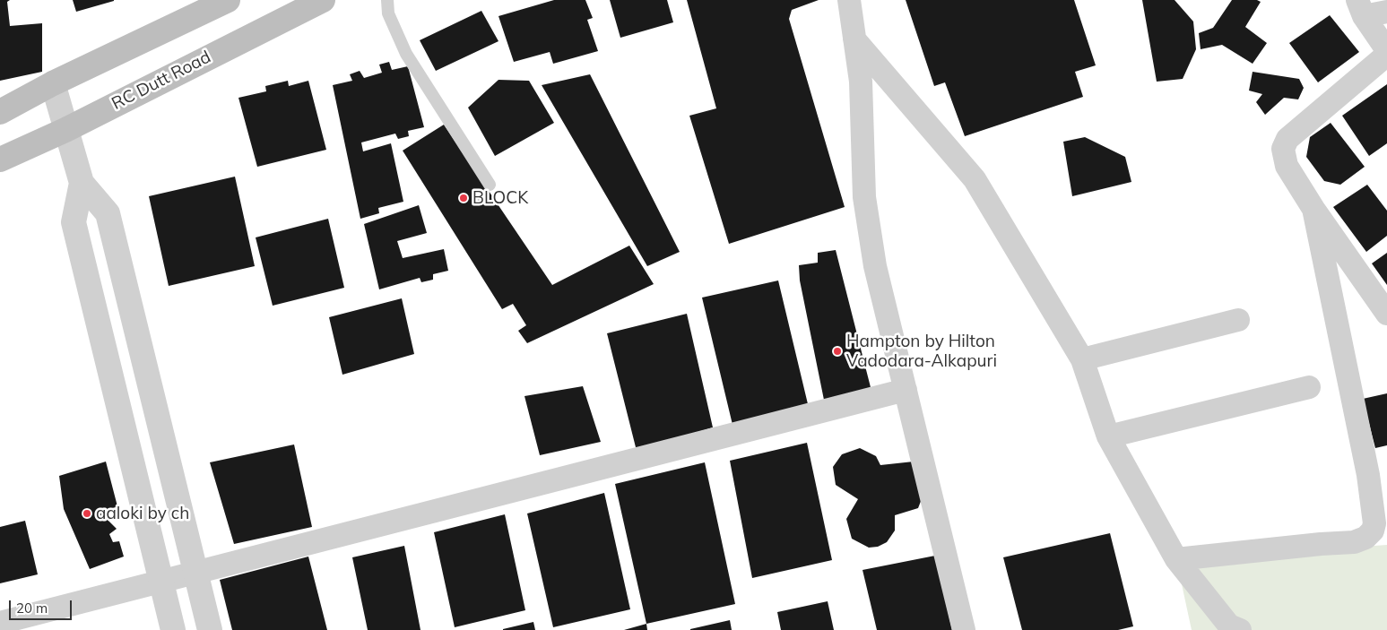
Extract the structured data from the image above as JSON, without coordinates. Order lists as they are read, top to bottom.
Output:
{
  "streets": {
    "main road": ["RC Dutt Road"]
  },
  "places": ["BLOCK", "Hampton by Hilton Vadodara-Alkapuri", "aaloki by ch"],
  "scale_bar": "20 m"
}
